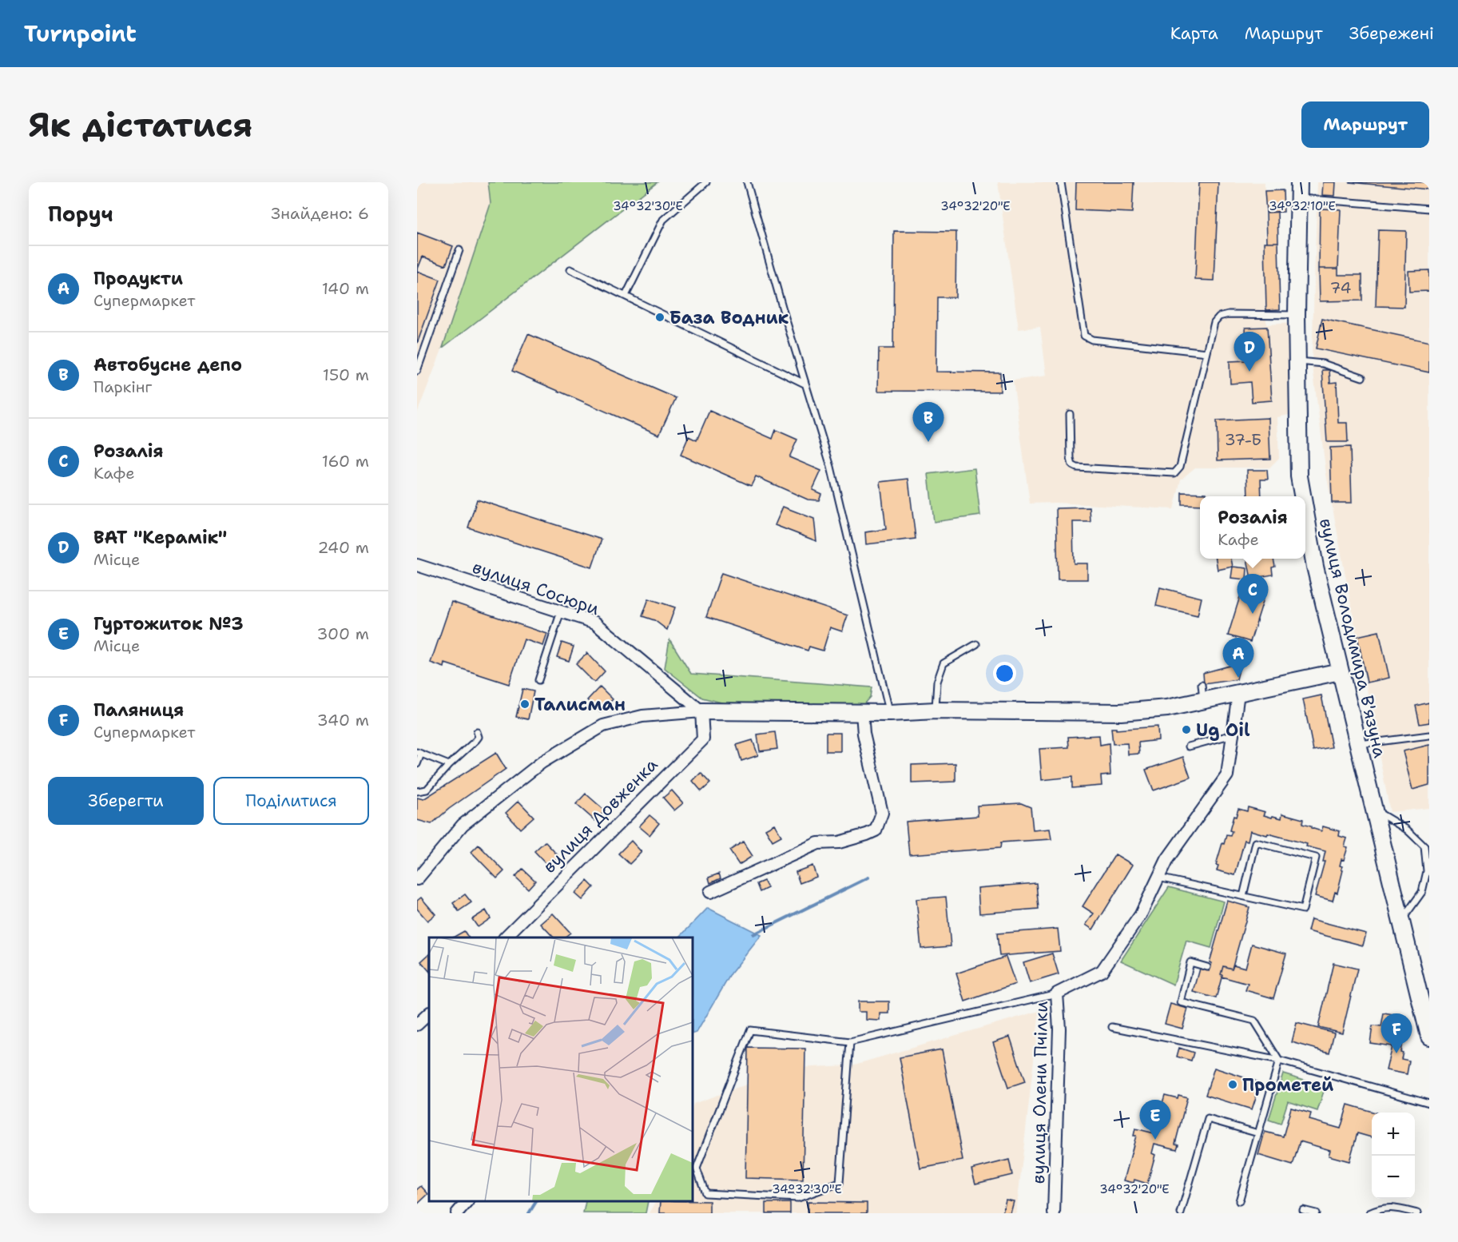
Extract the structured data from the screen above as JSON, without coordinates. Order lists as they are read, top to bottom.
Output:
{
  "streets": {
    "main road": ["вулиця Володимира В'язуна"],
    "street": ["вулиця Сосюри", "вулиця Довженка", "вулиця Олени Пчілки"]
  },
  "crossings": [
    ["вулиця Сосюри", "вулиця Довженка"]
  ],
  "places": [
    "База Водник",
    "Талисман",
    "Ug Oil",
    "Прометей"
  ],
  "house_numbers": ["74", "37-Б"],
  "page": {
    "header": "Turnpoint",
    "nav": ["Карта", "Маршрут", "Збережені"],
    "buttons": [
      "Маршрут",
      ["Зберегти", "Поділитися"]
    ],
    "title": "Як дістатися",
    "heading": ["Поруч", "Знайдено: 6"],
    "list": [
      {
        "mark": "A",
        "name": "Продукти",
        "note": "Супермаркет",
        "value": "140 m"
      },
      {
        "mark": "B",
        "name": "Автобусне депо",
        "note": "Паркінг",
        "value": "150 m"
      },
      {
        "mark": "C",
        "name": "Розалія",
        "note": "Кафе",
        "value": "160 m"
      },
      {
        "mark": "D",
        "name": "ВАТ \"Керамік\"",
        "note": "Місце",
        "value": "240 m"
      },
      {
        "mark": "E",
        "name": "Гуртожиток №3",
        "note": "Місце",
        "value": "300 m"
      },
      {
        "mark": "F",
        "name": "Паляниця",
        "note": "Супермаркет",
        "value": "340 m"
      }
    ],
    "pins": [
      "D",
      "B",
      "C",
      "A",
      "F",
      "E"
    ],
    "popup": ["Розалія", "Кафе"],
    "map_buttons": ["+", "−"]
  },
  "coordinates": ["34°32'10\"E", "34°32'30\"E", "34°32'20\"E"]
}
